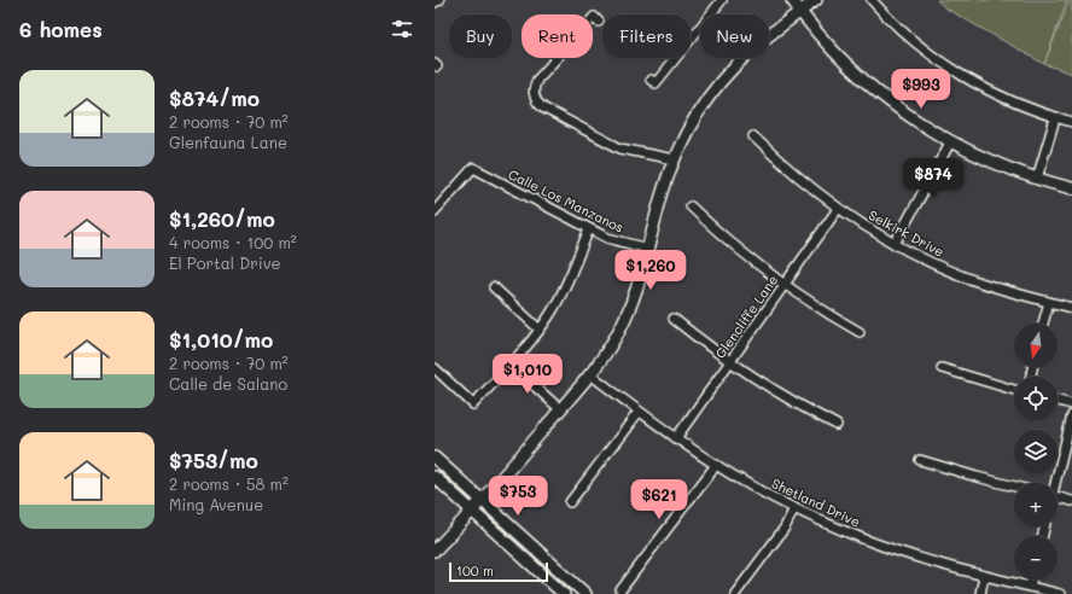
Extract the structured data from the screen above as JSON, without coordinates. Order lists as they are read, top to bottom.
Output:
{
  "streets": {
    "street": [
      "Calle Los Manzanos",
      "Selkirk Drive",
      "Glencliffe Lane",
      "Shetland Drive"
    ]
  },
  "crossings": [
    ["Selkirk Drive", "Glencliffe Lane"],
    ["Glencliffe Lane", "Shetland Drive"]
  ],
  "scale_bar": "100 m",
  "north": "bottom",
  "page": {
    "heading": "6 homes",
    "chip": [
      "Buy",
      "Rent",
      "Filters",
      "New"
    ],
    "list": [
      {
        "name": "$874/mo",
        "note": "2 rooms · 70 m² · Glenfauna Lane"
      },
      {
        "name": "$1,260/mo",
        "note": "4 rooms · 100 m² · El Portal Drive"
      },
      {
        "name": "$1,010/mo",
        "note": "2 rooms · 70 m² · Calle de Salano"
      },
      {
        "name": "$753/mo",
        "note": "2 rooms · 58 m² · Ming Avenue"
      }
    ],
    "price": [
      "$993",
      "$874",
      "$1,260",
      "$1,010",
      "$753",
      "$621"
    ],
    "map_buttons": ["+", "−"],
    "scale": "100 m"
  }
}
